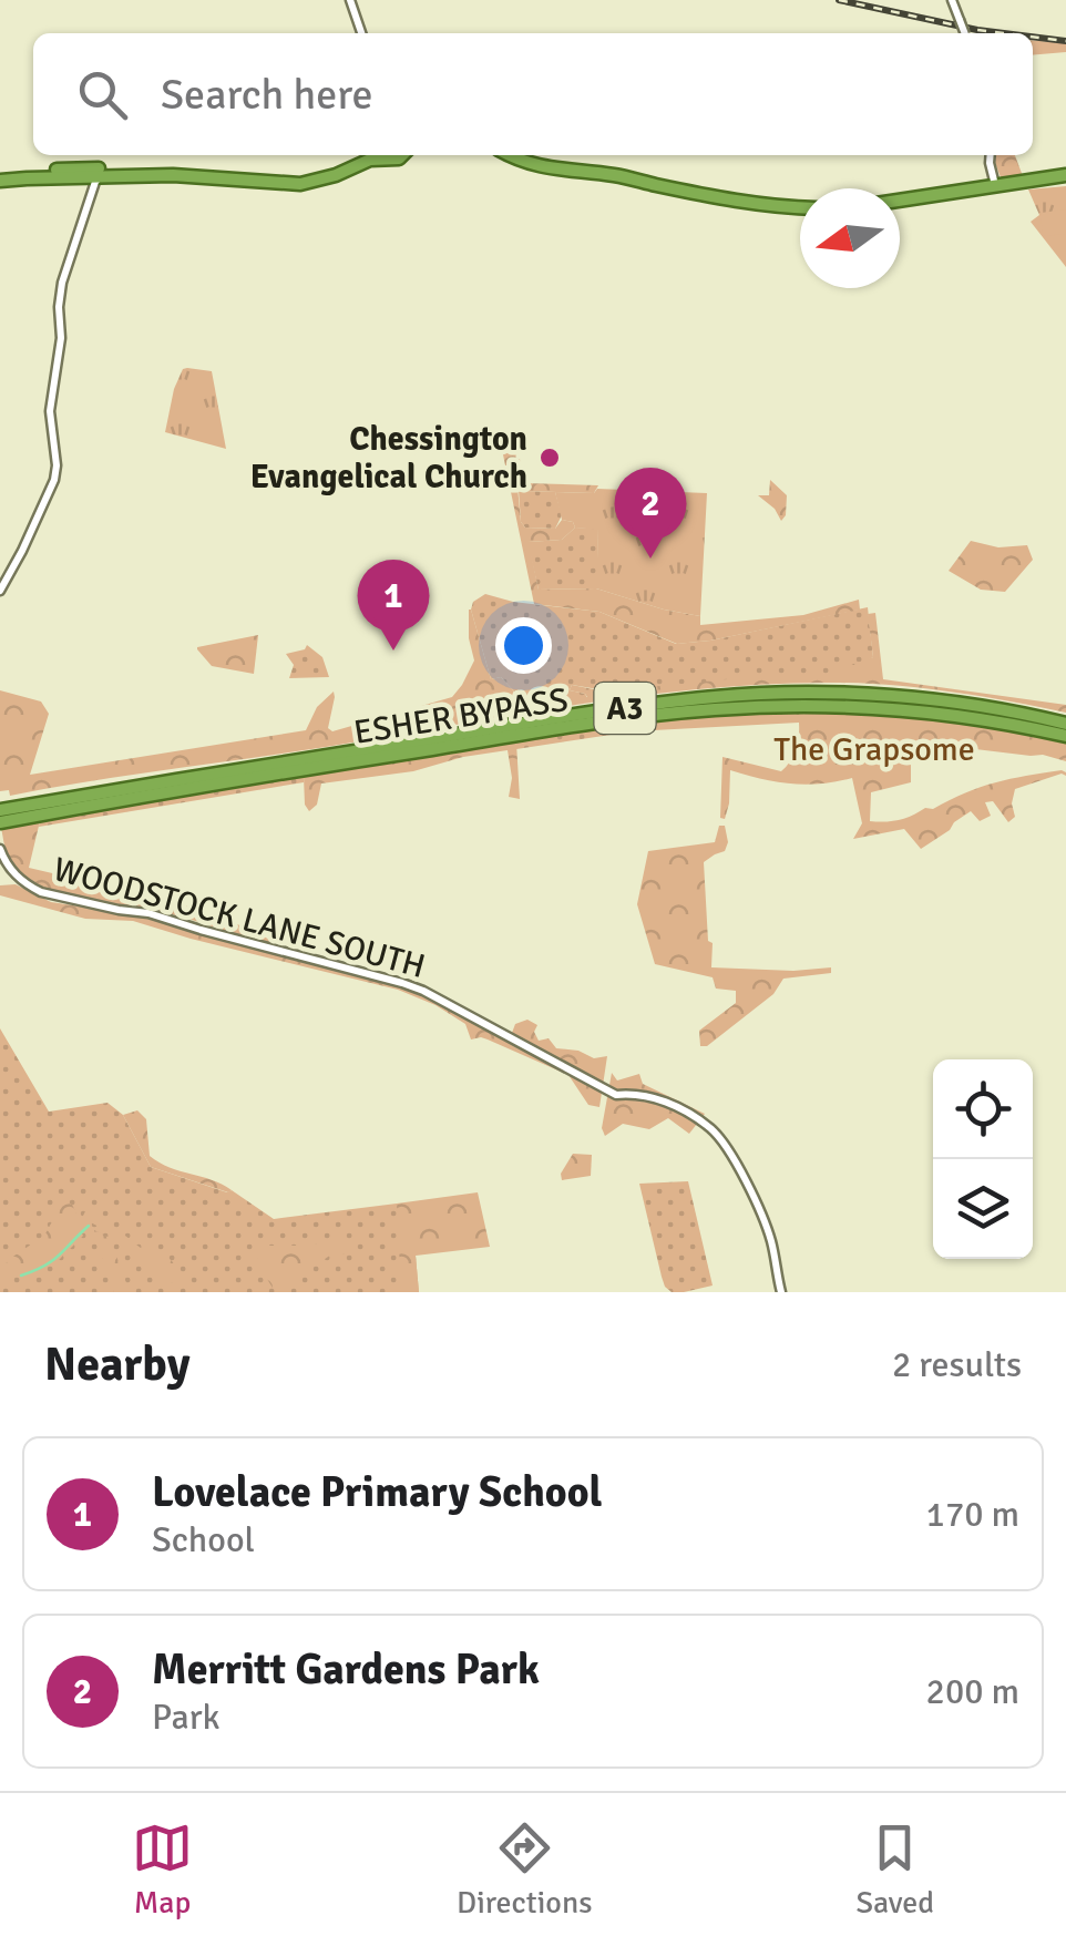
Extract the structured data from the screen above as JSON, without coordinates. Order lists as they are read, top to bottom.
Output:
{
  "streets": {
    "highway": ["A3", "ESHER BYPASS"],
    "street": ["WOODSTOCK LANE SOUTH"]
  },
  "parks": ["The Grapsome"],
  "places": ["Chessington Evangelical Church"],
  "north": "left",
  "page": {
    "search": "Search here",
    "pins": ["2", "1"],
    "heading": ["Nearby", "2 results"],
    "list": [
      {
        "mark": "1",
        "name": "Lovelace Primary School",
        "note": "School",
        "value": "170 m"
      },
      {
        "mark": "2",
        "name": "Merritt Gardens Park",
        "note": "Park",
        "value": "200 m"
      }
    ],
    "nav": ["Map", "Directions", "Saved"]
  }
}
